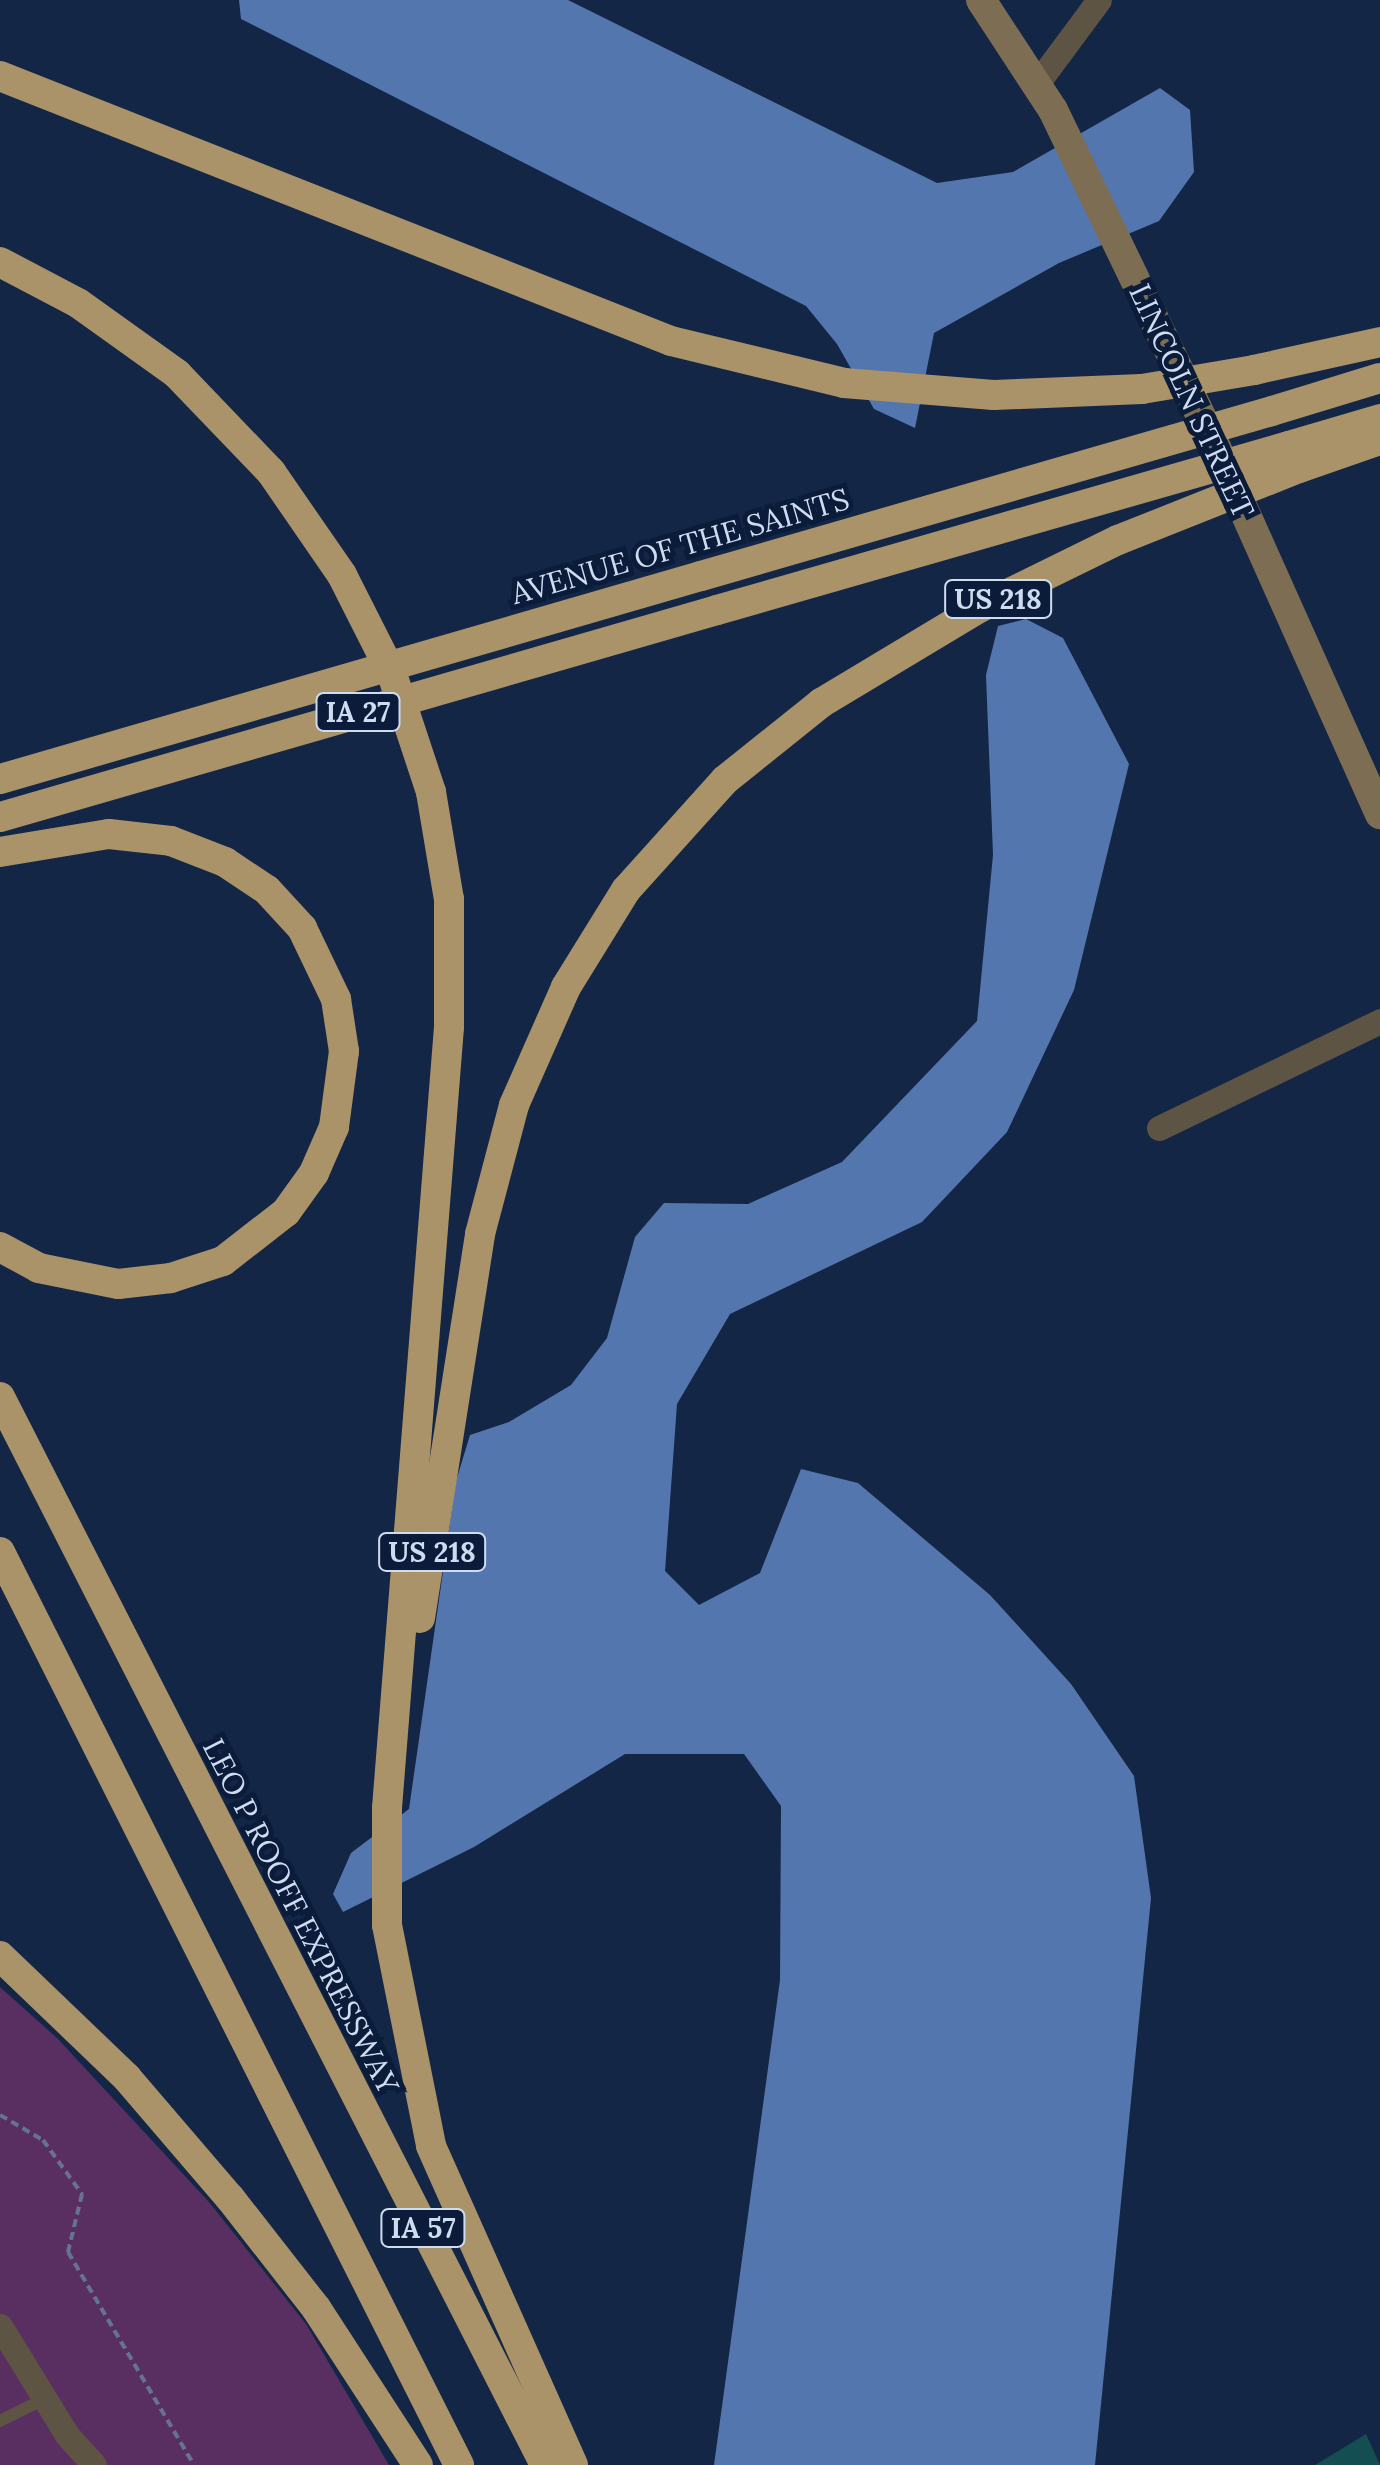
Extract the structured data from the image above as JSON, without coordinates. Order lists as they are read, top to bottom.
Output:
{
  "streets": {
    "highway": [
      "AVENUE OF THE SAINTS",
      "US 218",
      "IA 27",
      "LEO P ROOFF EXPRESSWAY",
      "IA 57"
    ],
    "main road": ["LINCOLN STREET"]
  },
  "crossings": [
    ["US 218", "IA 27"]
  ]
}
